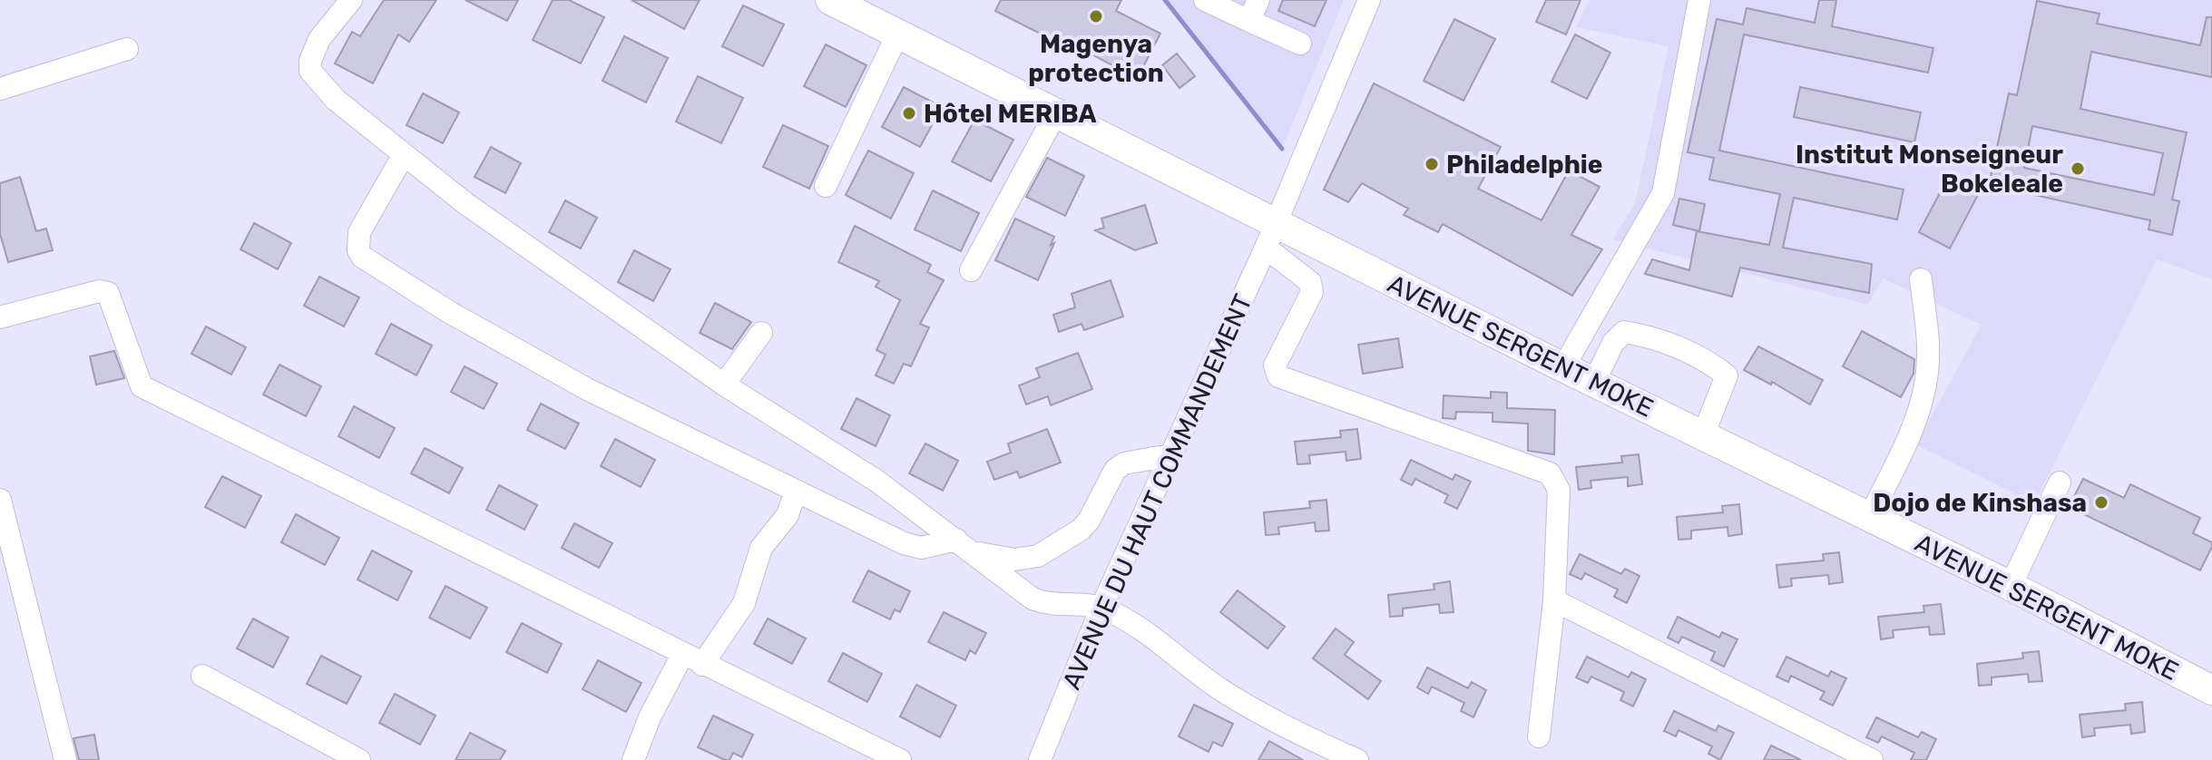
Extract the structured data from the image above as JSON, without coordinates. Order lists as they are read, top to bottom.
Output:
{
  "streets": {
    "main road": ["AVENUE SERGENT MOKE"],
    "street": ["AVENUE DU HAUT COMMANDEMENT"]
  },
  "crossings": [
    ["AVENUE SERGENT MOKE", "AVENUE DU HAUT COMMANDEMENT"]
  ],
  "places": [
    "Magenya protection",
    "Hôtel MERIBA",
    "Philadelphie",
    "Institut Monseigneur Bokeleale",
    "Dojo de Kinshasa"
  ]
}
